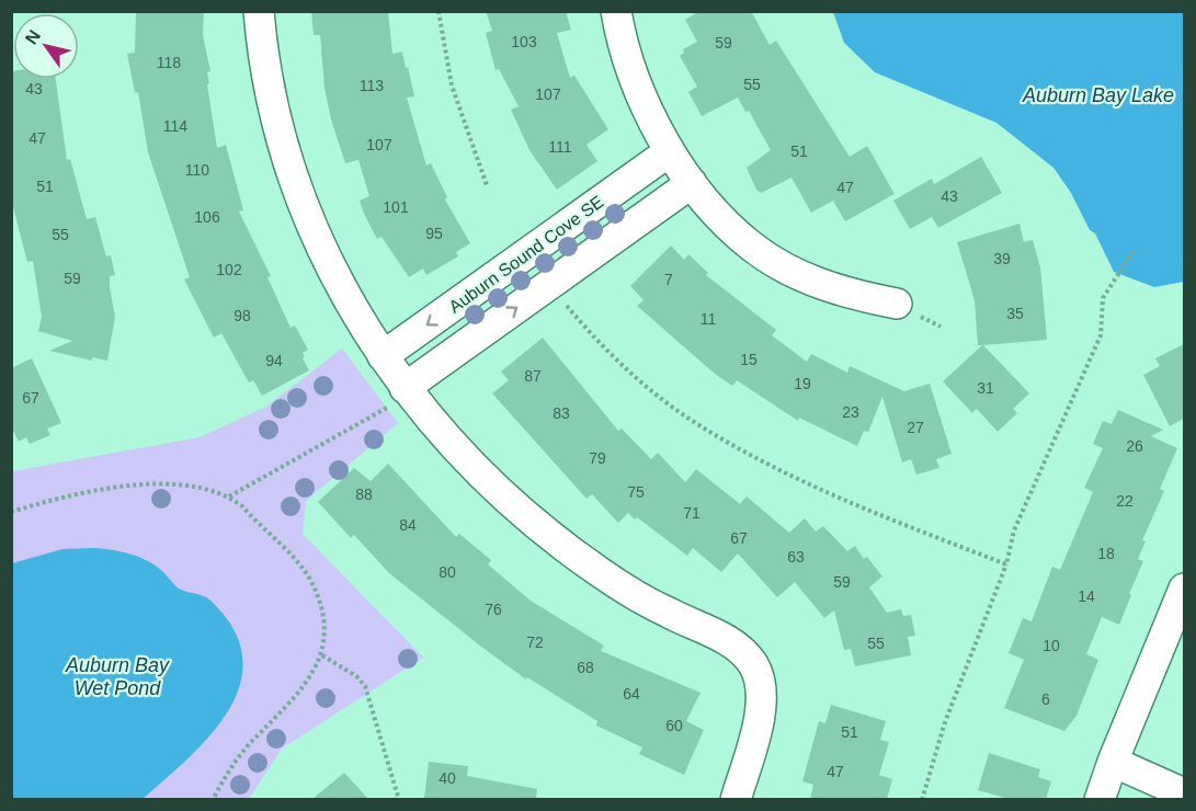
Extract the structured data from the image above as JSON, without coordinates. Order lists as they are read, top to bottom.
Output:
{
  "streets": {
    "street": ["Auburn Sound Cove SE"]
  },
  "water": ["Auburn Bay Lake", "Auburn Bay Wet Pond"],
  "house_numbers": [
    "103",
    "59",
    "118",
    "55",
    "113",
    "43",
    "107",
    "114",
    "47",
    "107",
    "111",
    "51",
    "110",
    "51",
    "47",
    "43",
    "101",
    "106",
    "95",
    "55",
    "39",
    "102",
    "59",
    "7",
    "35",
    "98",
    "11",
    "15",
    "94",
    "87",
    "19",
    "31",
    "67",
    "23",
    "83",
    "27",
    "26",
    "79",
    "75",
    "88",
    "22",
    "71",
    "84",
    "67",
    "18",
    "63",
    "80",
    "59",
    "14",
    "76",
    "72",
    "55",
    "10",
    "68",
    "64",
    "6",
    "60",
    "51",
    "47",
    "40"
  ],
  "north": "top left"
}
